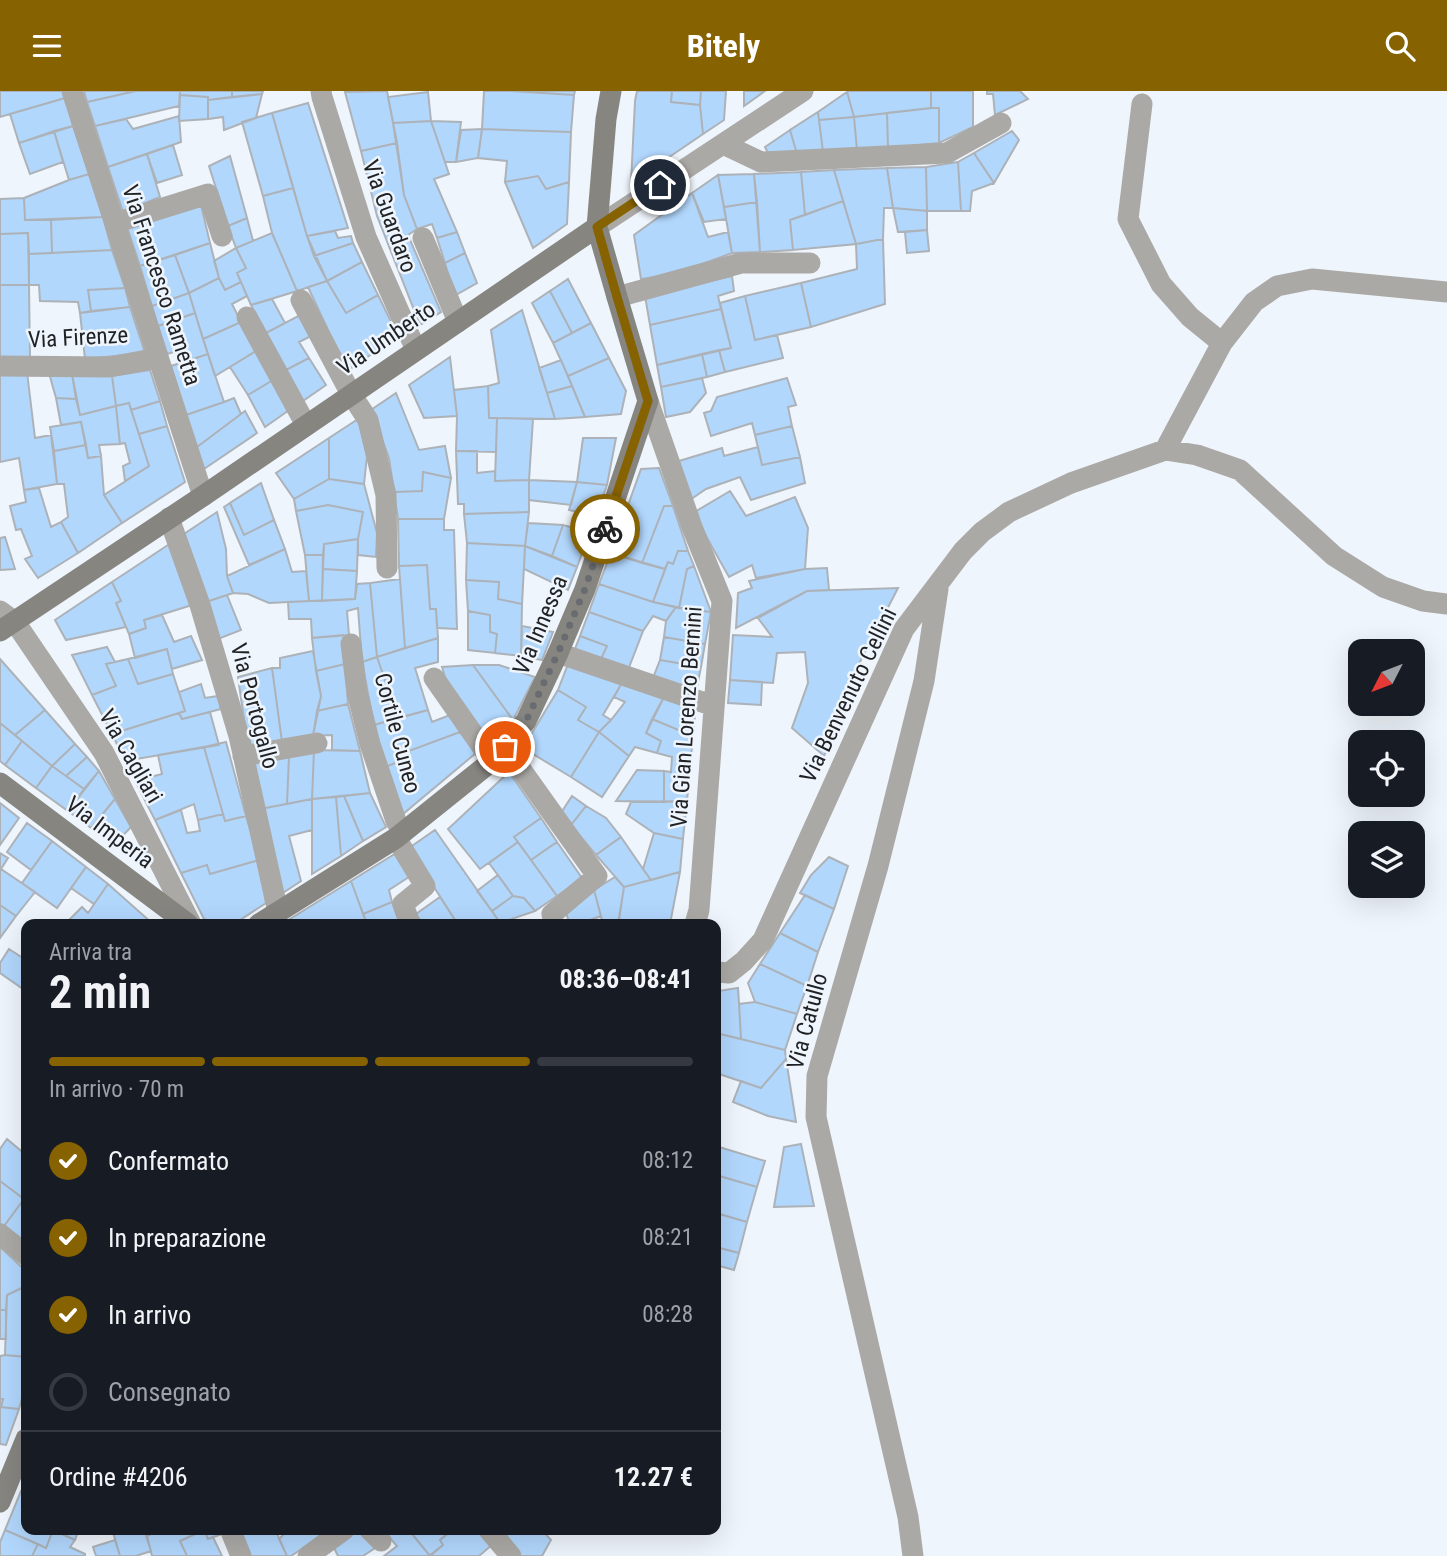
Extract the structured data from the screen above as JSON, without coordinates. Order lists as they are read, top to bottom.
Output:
{
  "streets": {
    "street": [
      "Via Guardaro",
      "Via Francesco Rametta",
      "Via Firenze",
      "Via Umberto",
      "Via Innessa",
      "Via Benvenuto Cellini",
      "Via Portogallo",
      "Via Gian Lorenzo Bernini",
      "Cortile Cuneo",
      "Via Cagliari",
      "Via Imperia",
      "Via Catullo"
    ]
  },
  "crossings": [
    ["Via Guardaro", "Via Umberto"],
    ["Via Francesco Rametta", "Via Firenze"],
    ["Via Francesco Rametta", "Via Umberto"],
    ["Via Umberto", "Via Portogallo"],
    ["Via Umberto", "Via Cagliari"],
    ["Via Innessa", "Via Portogallo"],
    ["Via Innessa", "Via Gian Lorenzo Bernini"],
    ["Via Innessa", "Cortile Cuneo"],
    ["Via Benvenuto Cellini", "Via Catullo"]
  ],
  "north": "bottom left",
  "page": {
    "header": "Bitely",
    "heading": ["2 min", "Arriva tra", "08:36–08:41"],
    "panel": ["Ordine #4206", "12.27 €"],
    "bar": "In arrivo · 70 m",
    "list": [
      ["Confermato", "08:12"],
      ["In preparazione", "08:21"],
      ["In arrivo", "08:28"],
      "Consegnato"
    ]
  }
}
